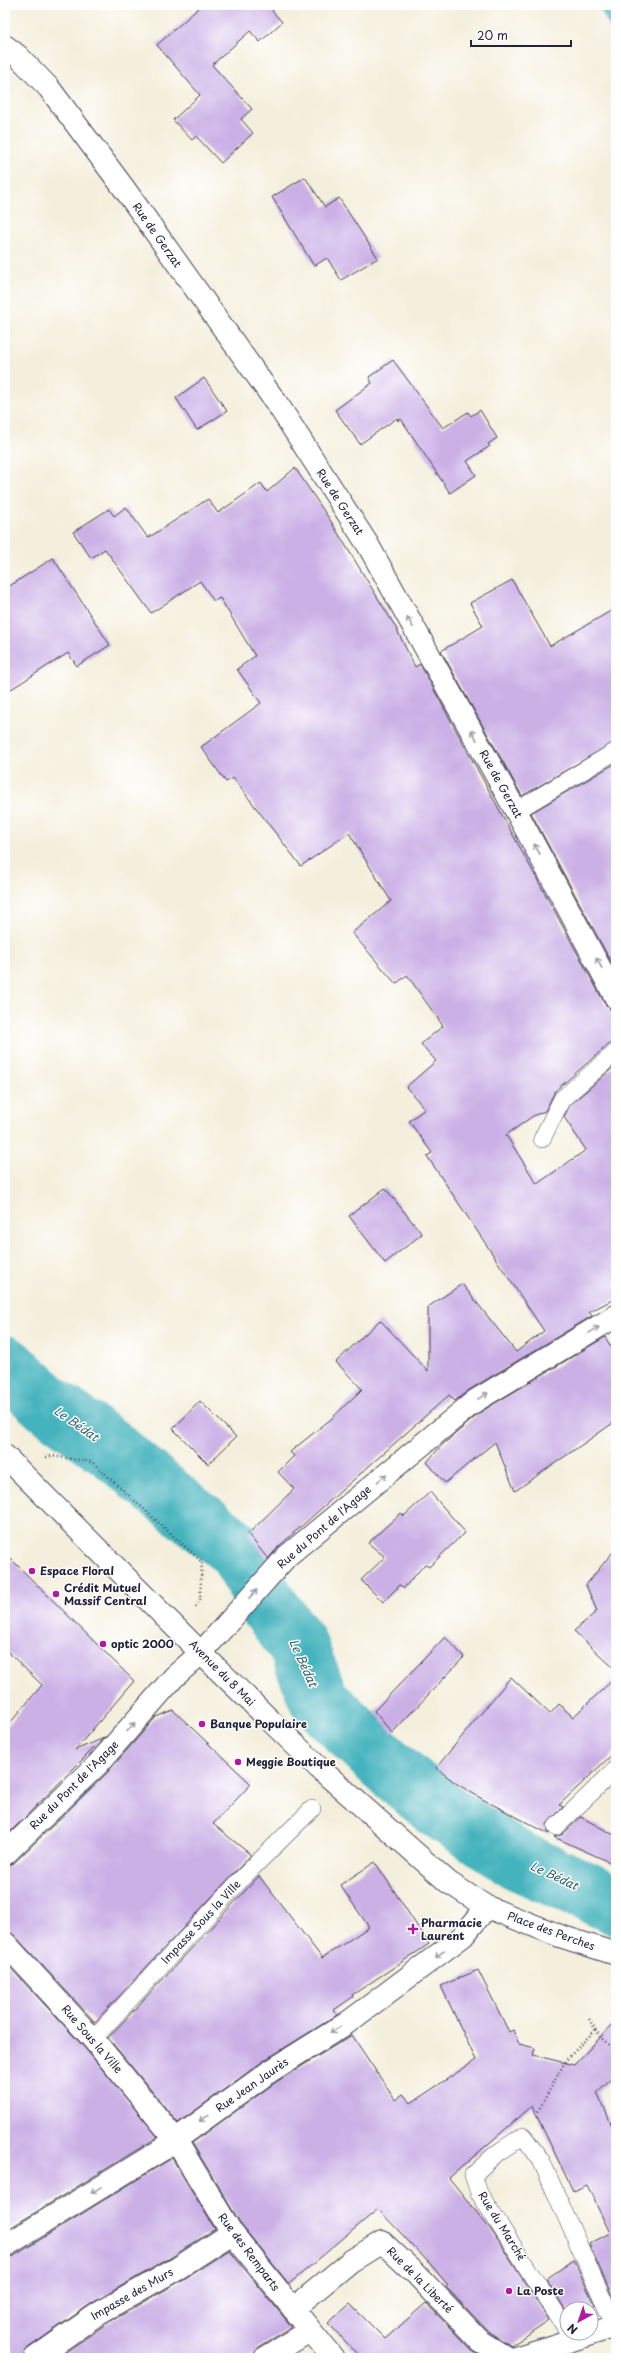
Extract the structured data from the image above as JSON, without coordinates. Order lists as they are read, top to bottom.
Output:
{
  "streets": {
    "street": [
      "Rue de Gerzat",
      "Rue du Pont de l'Agage",
      "Avenue du 8 Mai",
      "Place des Perches",
      "Rue Sous la Ville",
      "Rue Jean Jaurès",
      "Rue des Remparts",
      "Rue de la Liberté",
      "Impasse des Murs"
    ],
    "lane": ["Impasse Sous la Ville", "Rue du Marché"]
  },
  "crossings": [
    ["Rue du Pont de l'Agage", "Avenue du 8 Mai"],
    ["Avenue du 8 Mai", "Place des Perches"],
    ["Avenue du 8 Mai", "Rue Jean Jaurès"],
    ["Impasse Sous la Ville", "Rue Sous la Ville"],
    ["Place des Perches", "Rue Jean Jaurès"],
    ["Rue Sous la Ville", "Rue Jean Jaurès"],
    ["Rue Sous la Ville", "Rue des Remparts"],
    ["Rue Jean Jaurès", "Rue des Remparts"],
    ["Rue des Remparts", "Rue de la Liberté"],
    ["Rue des Remparts", "Impasse des Murs"]
  ],
  "one_way": ["Rue de Gerzat", "Rue du Pont de l'Agage", "Rue Jean Jaurès"],
  "water": ["Le Bédat"],
  "places": {
    "other": [
      "Espace Floral",
      "Crédit Mutuel Massif Central",
      "optic 2000",
      "Banque Populaire",
      "Meggie Boutique",
      "La Poste"
    ],
    "health": ["Pharmacie Laurent"]
  },
  "scale_bar": "20 m",
  "north": "bottom left"
}
